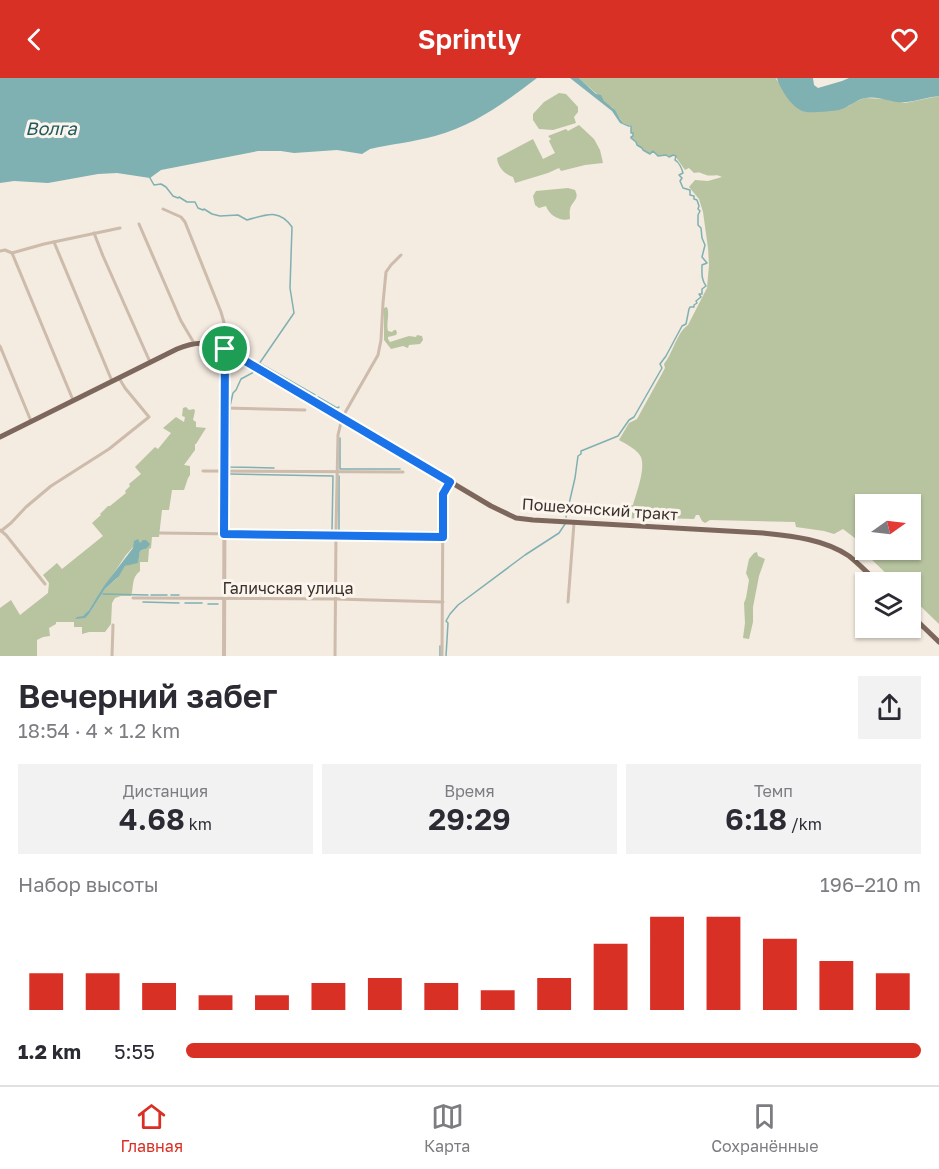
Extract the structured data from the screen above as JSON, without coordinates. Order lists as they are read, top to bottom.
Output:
{
  "streets": {
    "main road": ["Пошехонский тракт"],
    "street": ["Галичская улица"]
  },
  "water": ["Волга"],
  "north": "right",
  "page": {
    "header": "Sprintly",
    "heading": ["Вечерний забег", "18:54 · 4 × 1.2 km"],
    "stats": [
      ["Дистанция", "4.68 km"],
      ["Время", "29:29"],
      ["Темп", "6:18 /km"]
    ],
    "chart": ["Набор высоты", "196–210 m"],
    "list": [
      {
        "name": "1.2 km",
        "note": "5:55"
      }
    ],
    "tabs": ["Главная", "Карта", "Сохранённые"]
  }
}
